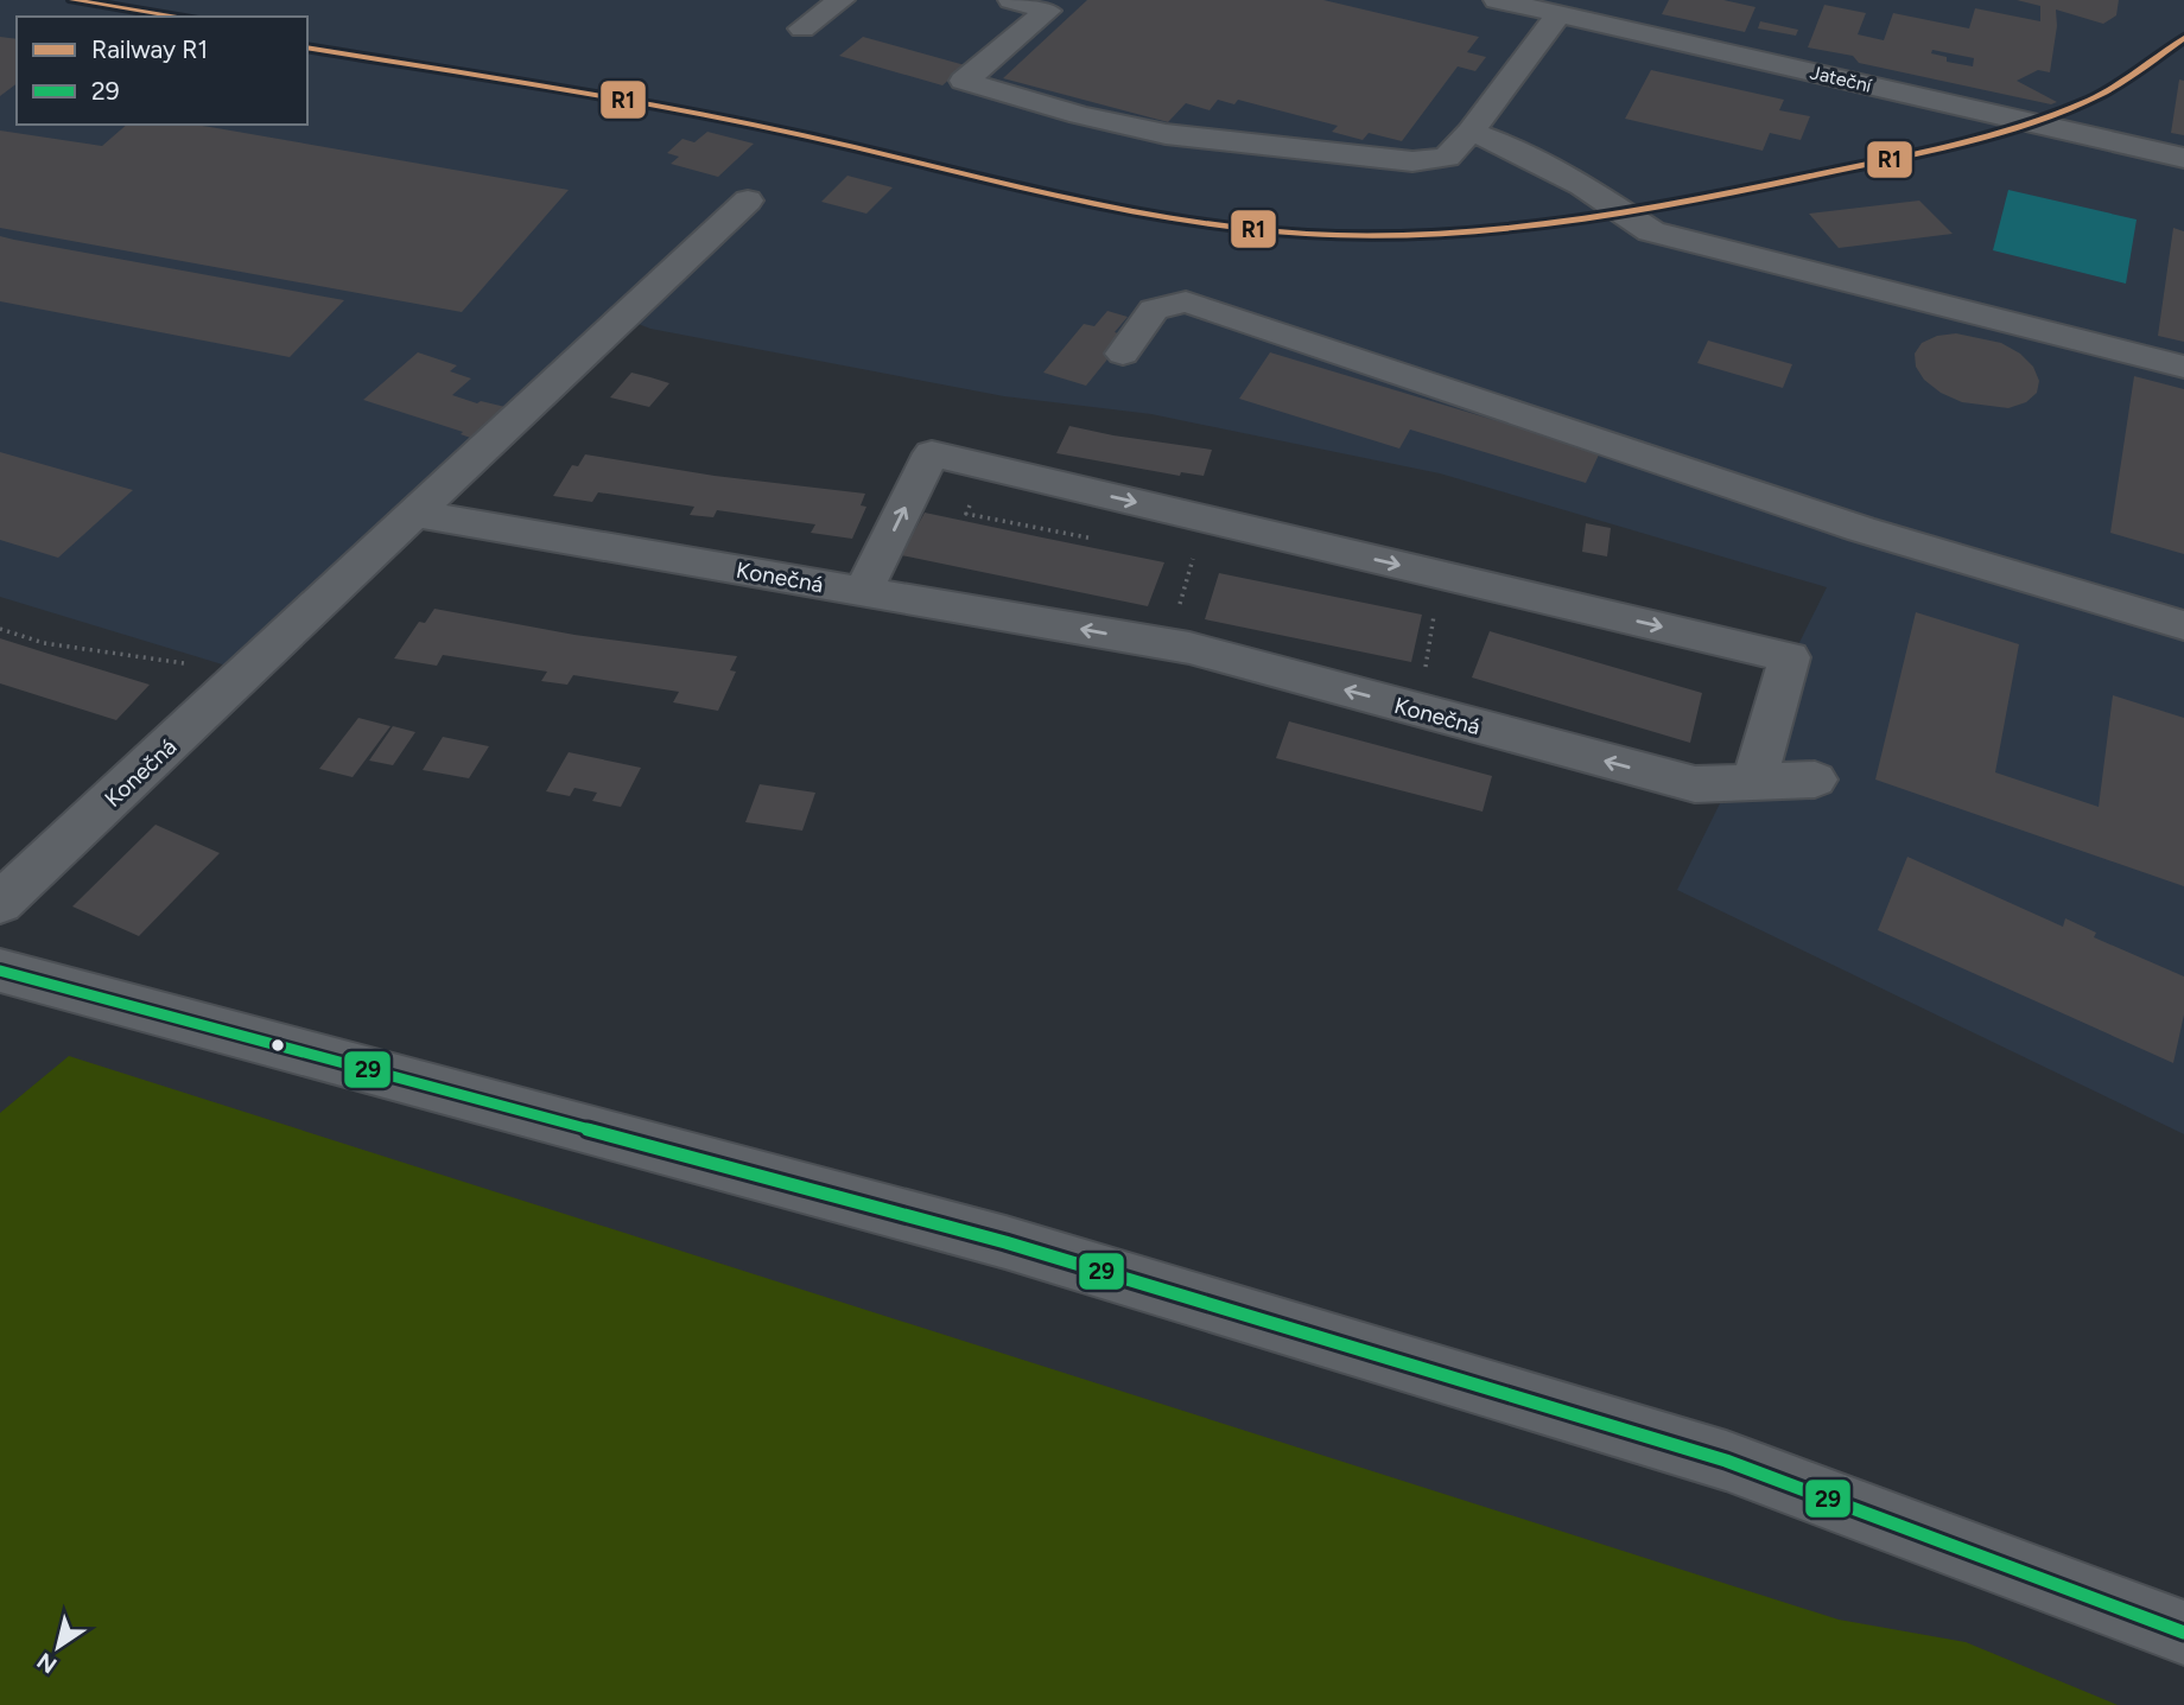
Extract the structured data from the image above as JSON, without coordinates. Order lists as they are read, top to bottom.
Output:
{
  "streets": {
    "street": ["Jateční", "Konečná"]
  },
  "lines": ["rail line R1", "transit line 29"],
  "legend": ["Railway R1", "29"],
  "north": "bottom left"
}
